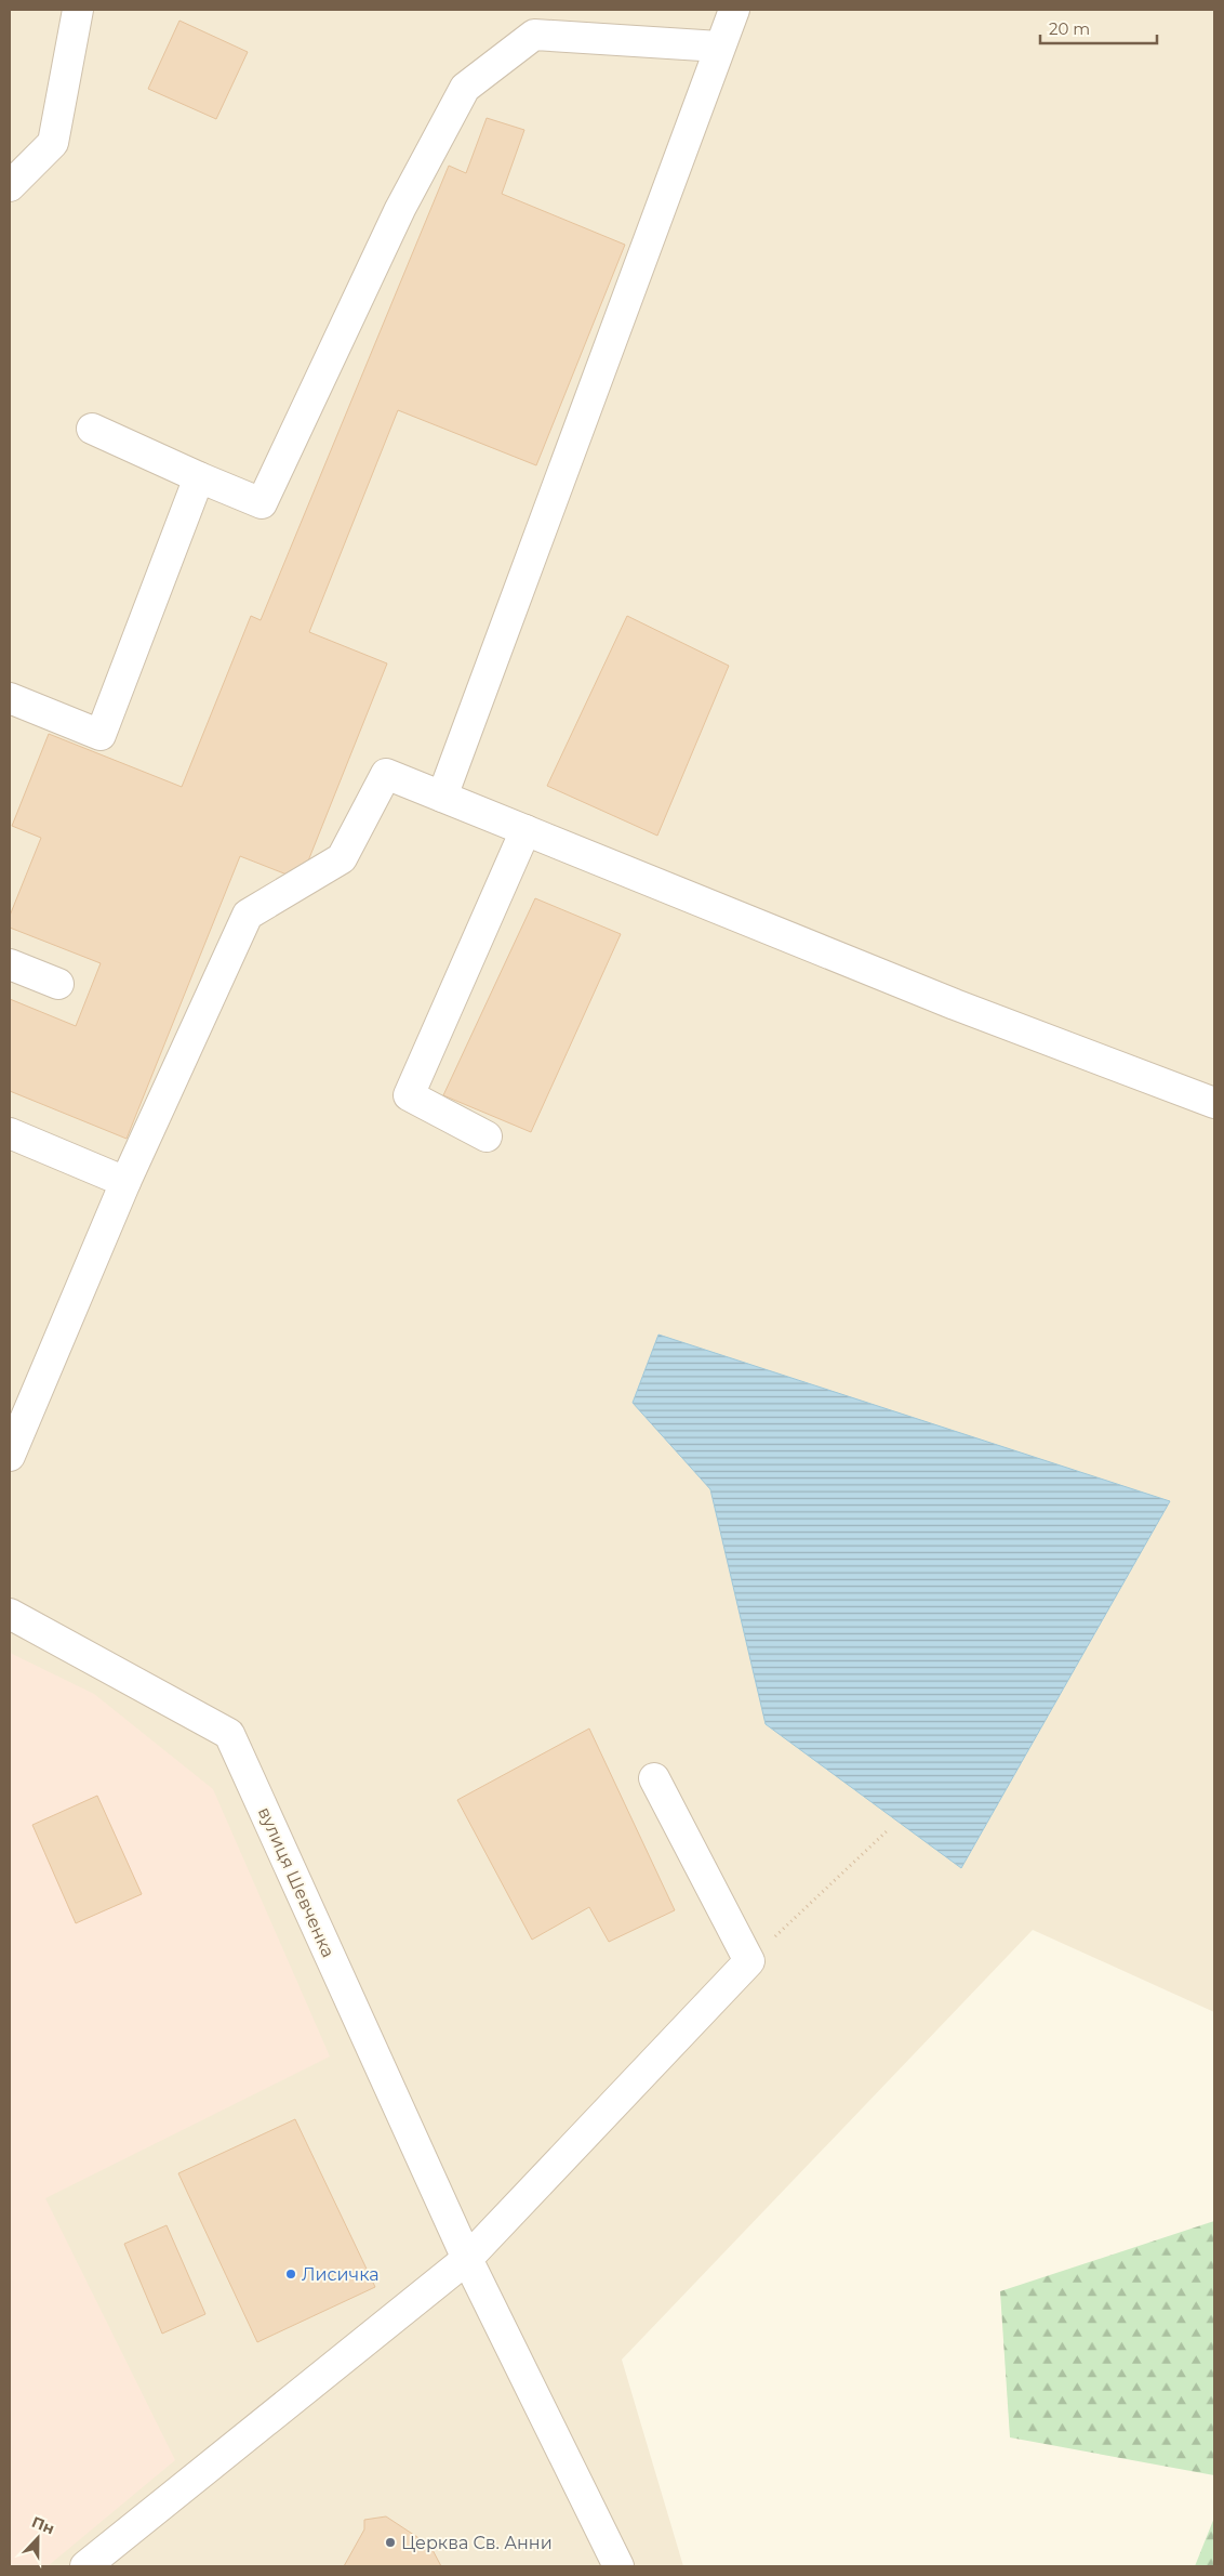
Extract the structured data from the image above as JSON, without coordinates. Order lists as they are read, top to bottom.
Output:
{
  "streets": {
    "street": ["вулиця Шевченка"]
  },
  "places": ["Лисичка", "Церква Св. Анни"],
  "scale_bar": "20 m",
  "north": "top"
}
